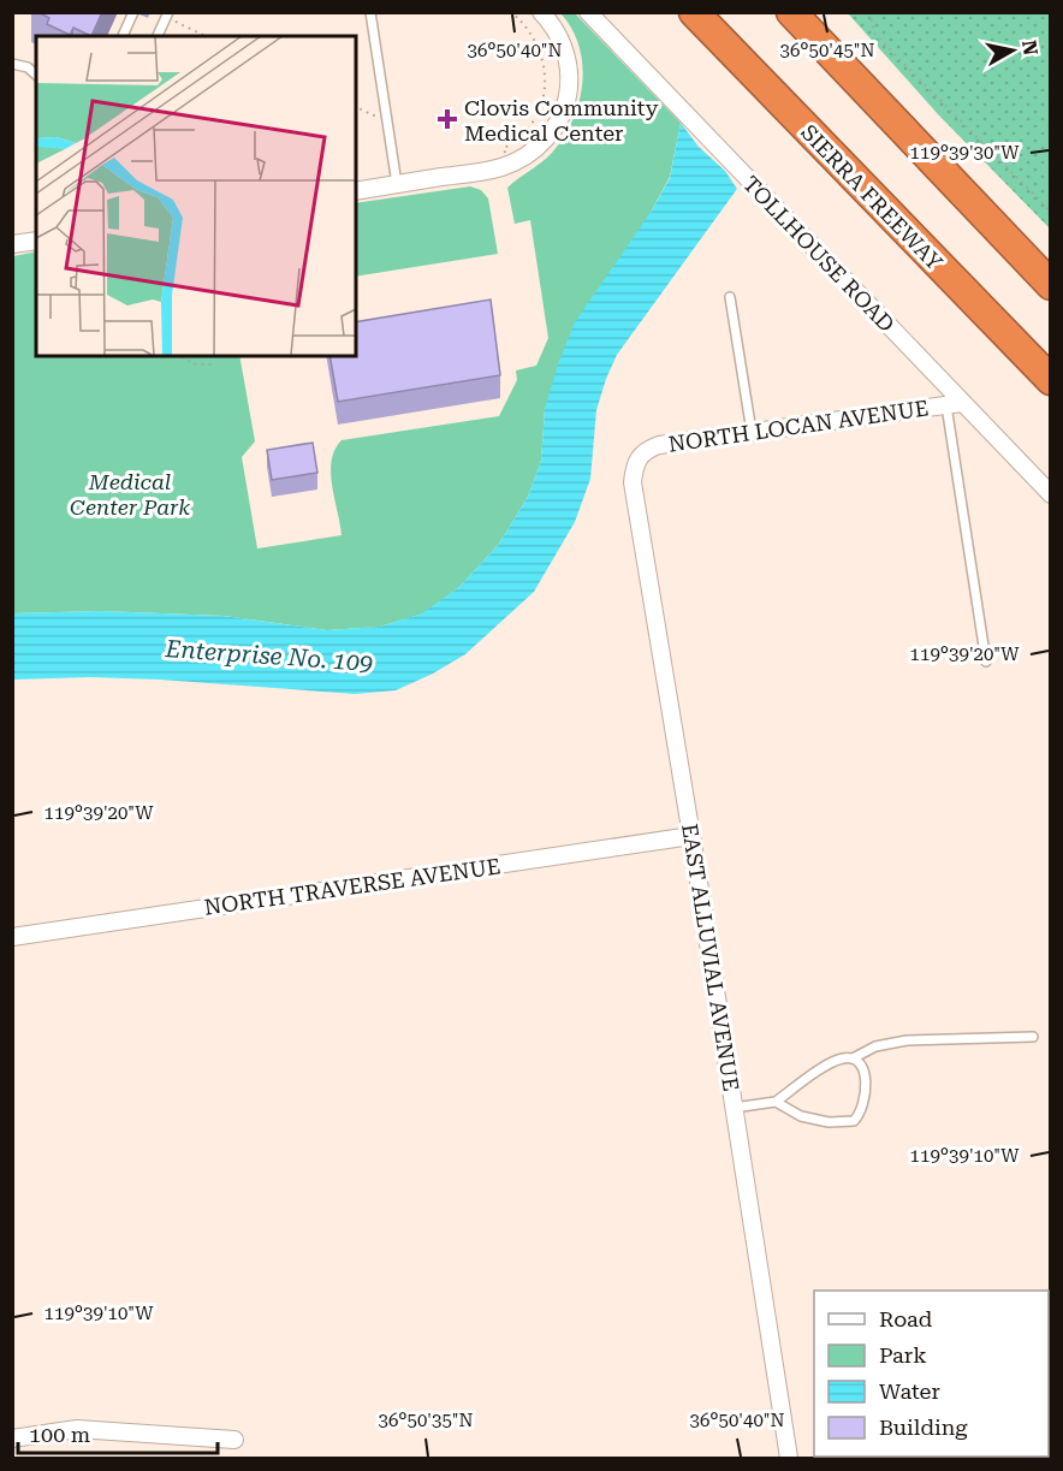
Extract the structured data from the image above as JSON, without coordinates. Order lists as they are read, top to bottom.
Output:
{
  "streets": {
    "highway": ["SIERRA FREEWAY"],
    "street": [
      "TOLLHOUSE ROAD",
      "NORTH LOCAN AVENUE",
      "NORTH TRAVERSE AVENUE",
      "EAST ALLUVIAL AVENUE"
    ]
  },
  "crossings": [
    ["TOLLHOUSE ROAD", "NORTH LOCAN AVENUE"],
    ["NORTH LOCAN AVENUE", "EAST ALLUVIAL AVENUE"],
    ["NORTH TRAVERSE AVENUE", "EAST ALLUVIAL AVENUE"]
  ],
  "water": ["Enterprise No. 109"],
  "parks": ["Medical Center Park"],
  "places": {
    "health": ["Clovis Community Medical Center"]
  },
  "legend": [
    "Road",
    "Park",
    "Water",
    "Building"
  ],
  "scale_bar": "100 m",
  "north": "right",
  "coordinates": [
    "36°50'40\"N",
    "36°50'45\"N",
    "119°39'30\"W",
    "119°39'20\"W",
    "119°39'10\"W",
    "36°50'35\"N"
  ]
}
